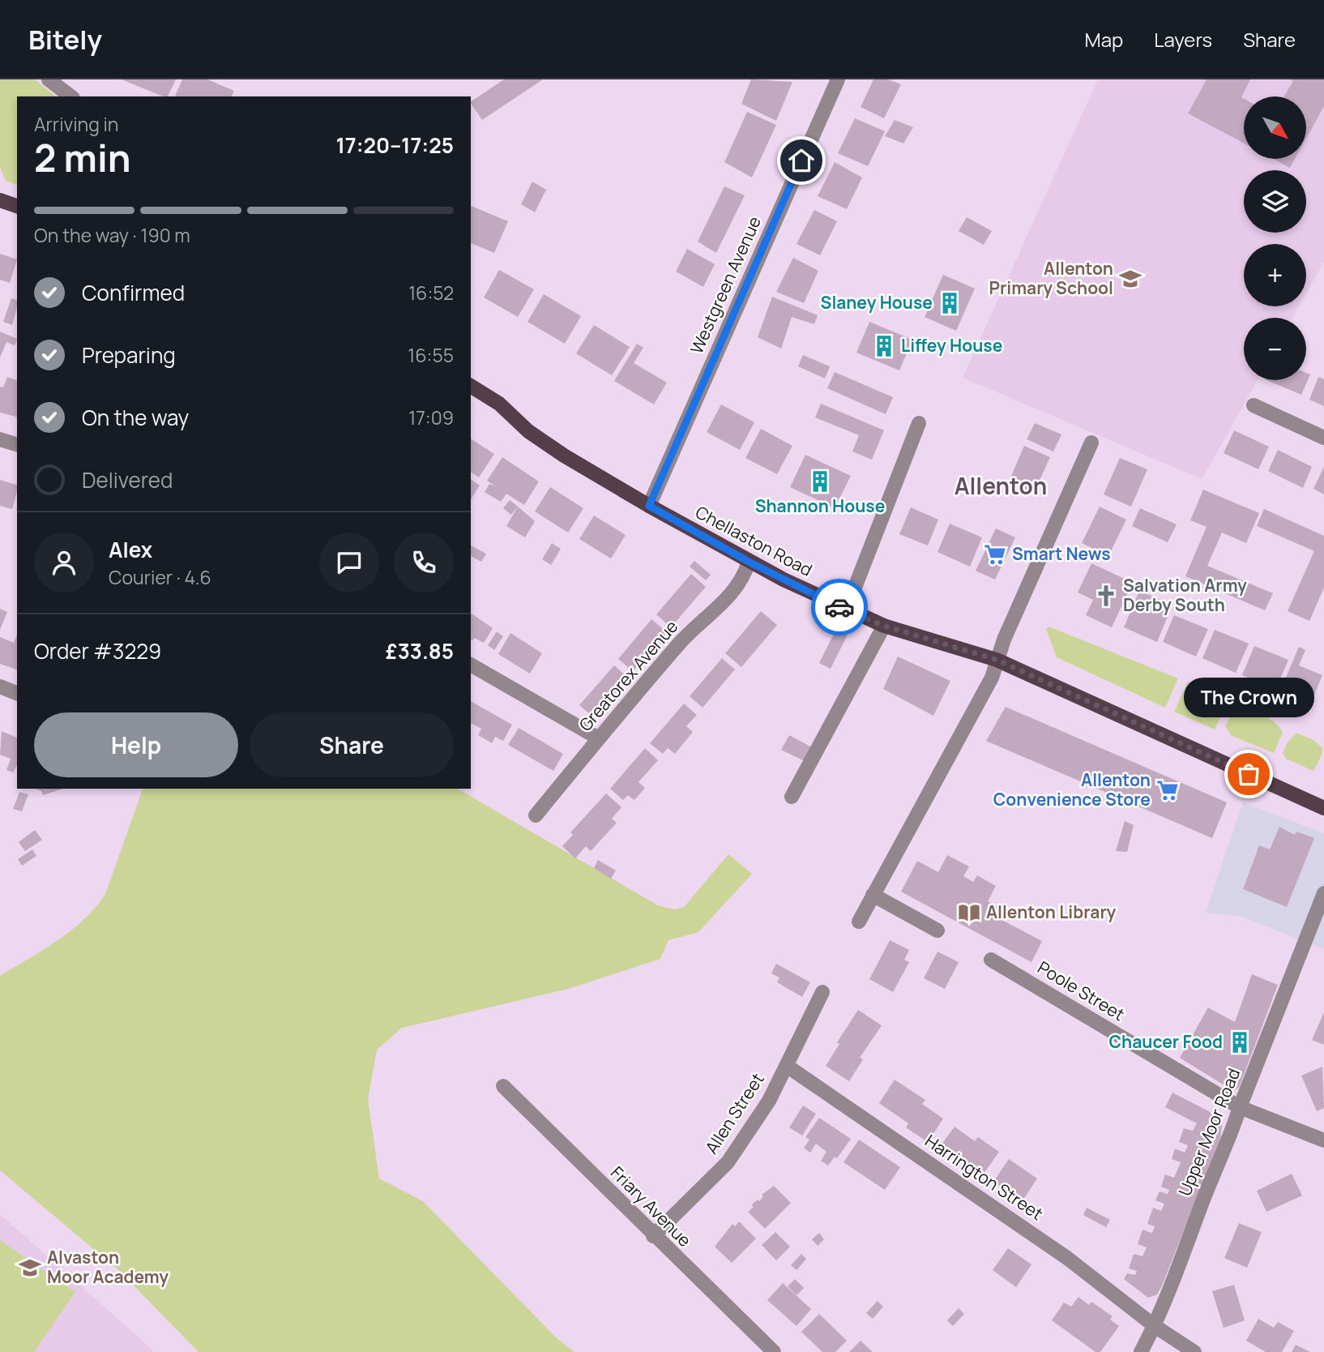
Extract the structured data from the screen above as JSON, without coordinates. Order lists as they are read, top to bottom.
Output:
{
  "streets": {
    "main road": ["Chellaston Road"],
    "street": [
      "Westgreen Avenue",
      "Greatorex Avenue",
      "Poole Street",
      "Allen Street",
      "Upper Moor Road",
      "Harrington Street",
      "Friary Avenue"
    ]
  },
  "crossings": [
    ["Westgreen Avenue", "Chellaston Road"],
    ["Chellaston Road", "Greatorex Avenue"],
    ["Poole Street", "Upper Moor Road"],
    ["Allen Street", "Harrington Street"],
    ["Allen Street", "Friary Avenue"],
    ["Upper Moor Road", "Harrington Street"]
  ],
  "districts": ["Allenton"],
  "places": {
    "school or university": ["Allenton Primary School", "Alvaston Moor Academy"],
    "building": [
      "Slaney House",
      "Liffey House",
      "Shannon House",
      "Chaucer Food"
    ],
    "supermarket": ["Smart News", "Allenton Convenience Store"],
    "church": ["Salvation Army Derby South"],
    "other": ["The Crown"],
    "library": ["Allenton Library"]
  },
  "north": "bottom right",
  "page": {
    "header": "Bitely",
    "nav": ["Map", "Layers", "Share"],
    "map_buttons": ["+", "−"],
    "heading": ["2 min", "Arriving in", "17:20–17:25"],
    "panel": [
      "Alex",
      "Courier · 4.6",
      "Order #3229",
      "£33.85"
    ],
    "bar": "On the way · 190 m",
    "list": [
      ["Confirmed", "16:52"],
      ["Preparing", "16:55"],
      ["On the way", "17:09"],
      "Delivered"
    ],
    "bubble": "The Crown",
    "buttons": ["Help", "Share"]
  }
}
